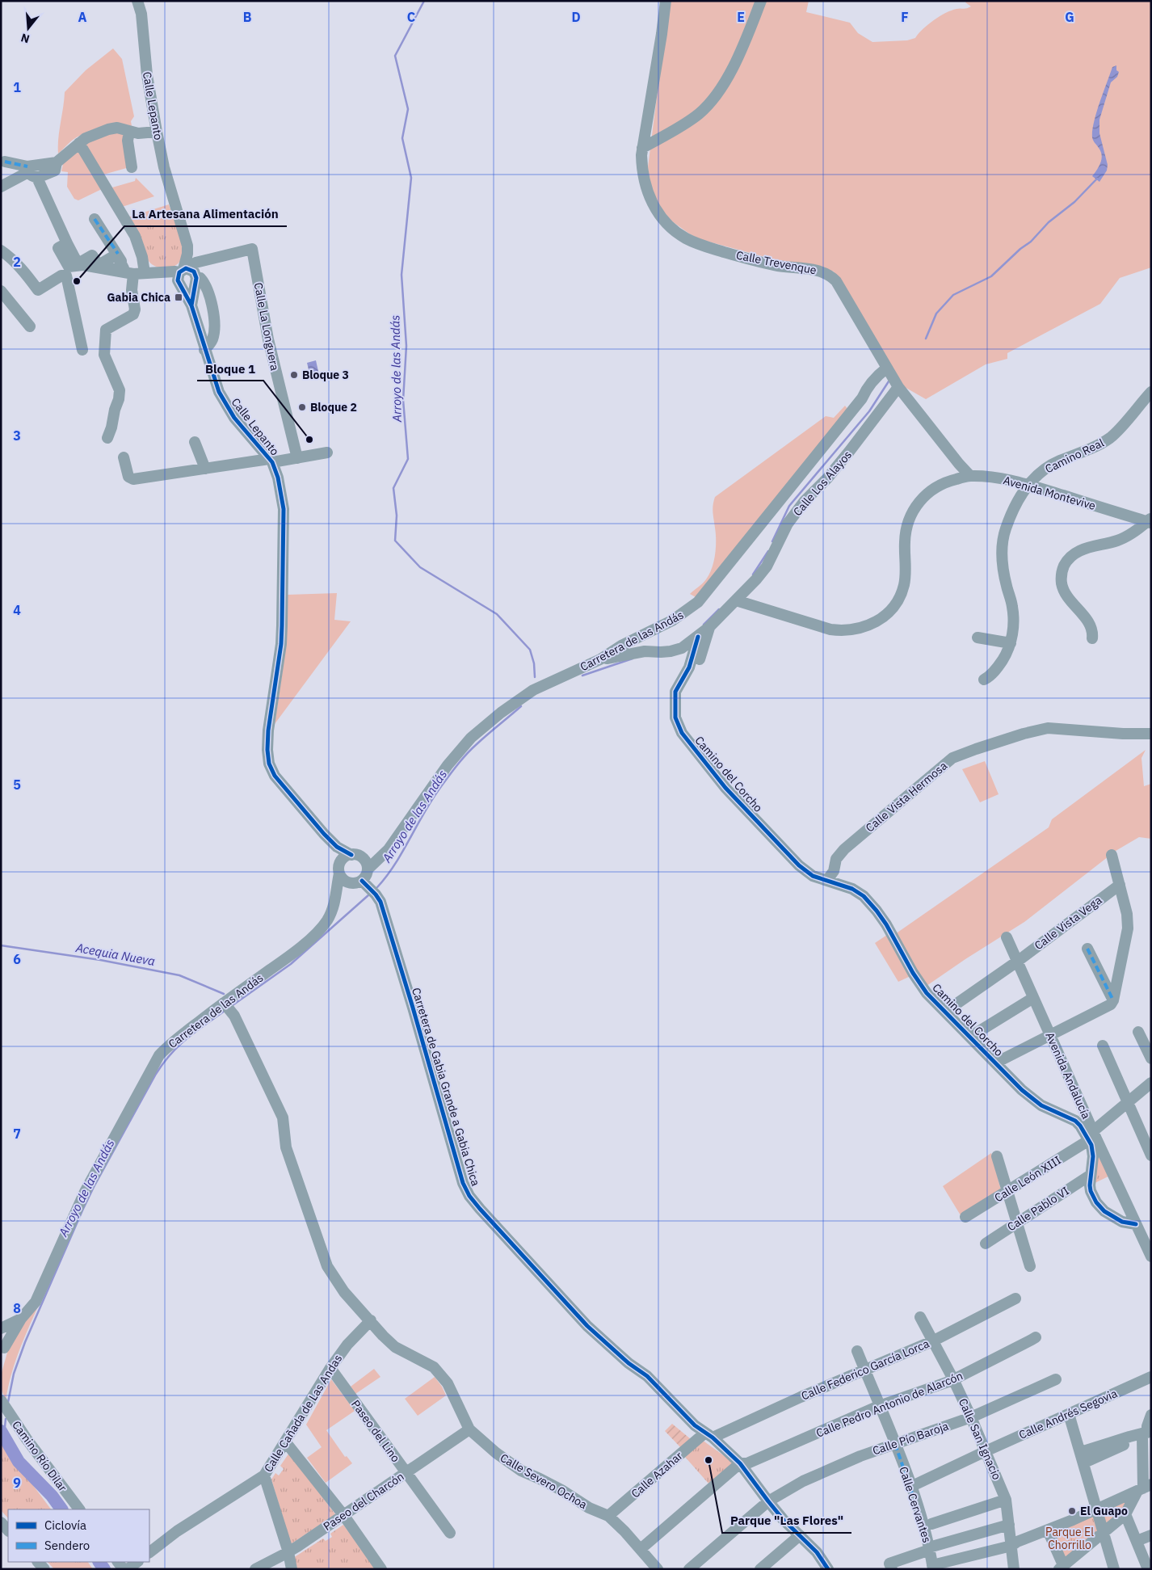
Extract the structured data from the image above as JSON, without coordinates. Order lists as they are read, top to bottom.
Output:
{
  "streets": {
    "street": [
      "Calle Lepanto",
      "Calle Trevenque",
      "Calle La Longuera",
      "Camino Real",
      "Calle Los Alayos",
      "Avenida Montevive",
      "Carretera de las Andás",
      "Camino del Corcho",
      "Calle Vista Hermosa",
      "Calle Vista Vega",
      "Avenida Andalucía",
      "Carretera de Gabia Grande a Gabia Chica",
      "Calle León XIII",
      "Calle Pablo VI",
      "Calle Federico García Lorca",
      "Calle Pedro Antonio de Alarcón",
      "Calle Cañada de Las Andas",
      "Calle Andrés Segovia",
      "Paseo del Lino",
      "Calle Pío Baroja",
      "Calle San Ignacio",
      "Camino Río Dílar",
      "Calle Azahar",
      "Calle Severo Ochoa",
      "Paseo del Charcón",
      "Calle Cervantes"
    ]
  },
  "crossings": [
    ["Calle Lepanto", "Calle La Longuera"],
    ["Calle Trevenque", "Calle Los Alayos"],
    ["Calle Trevenque", "Avenida Montevive"],
    ["Calle Trevenque", "Carretera de las Andás"],
    ["Camino Real", "Avenida Montevive"],
    ["Calle Los Alayos", "Avenida Montevive"],
    ["Calle Los Alayos", "Camino del Corcho"],
    ["Avenida Montevive", "Camino del Corcho"],
    ["Carretera de las Andás", "Camino del Corcho"],
    ["Carretera de las Andás", "Carretera de Gabia Grande a Gabia Chica"],
    ["Carretera de las Andás", "Calle Severo Ochoa"],
    ["Camino del Corcho", "Calle Vista Hermosa"],
    ["Camino del Corcho", "Calle Vista Vega"],
    ["Camino del Corcho", "Avenida Andalucía"],
    ["Camino del Corcho", "Calle León XIII"],
    ["Camino del Corcho", "Calle Pablo VI"],
    ["Calle Vista Vega", "Avenida Andalucía"],
    ["Avenida Andalucía", "Calle León XIII"],
    ["Carretera de Gabia Grande a Gabia Chica", "Calle Federico García Lorca"],
    ["Carretera de Gabia Grande a Gabia Chica", "Calle Pedro Antonio de Alarcón"],
    ["Carretera de Gabia Grande a Gabia Chica", "Calle Pío Baroja"],
    ["Carretera de Gabia Grande a Gabia Chica", "Calle Azahar"],
    ["Calle Federico García Lorca", "Calle San Ignacio"],
    ["Calle Federico García Lorca", "Calle Azahar"],
    ["Calle Federico García Lorca", "Calle Cervantes"],
    ["Calle Pedro Antonio de Alarcón", "Calle San Ignacio"],
    ["Calle Pedro Antonio de Alarcón", "Calle Cervantes"],
    ["Calle Cañada de Las Andas", "Paseo del Lino"],
    ["Calle Cañada de Las Andas", "Calle Severo Ochoa"],
    ["Calle Andrés Segovia", "Calle San Ignacio"],
    ["Calle Andrés Segovia", "Calle Cervantes"],
    ["Paseo del Lino", "Paseo del Charcón"],
    ["Calle Pío Baroja", "Calle San Ignacio"],
    ["Calle Pío Baroja", "Calle Cervantes"],
    ["Calle Azahar", "Calle Severo Ochoa"],
    ["Calle Severo Ochoa", "Paseo del Charcón"]
  ],
  "water": ["Arroyo de las Andás", "Acequia Nueva"],
  "parks": ["Parque El Chorrillo"],
  "places": {
    "other": [
      "La Artesana Alimentación",
      "Bloque 3",
      "Bloque 2",
      "Bloque 1",
      "Parque \"Las Flores\"",
      "El Guapo"
    ],
    "transit": ["Gabia Chica"]
  },
  "legend": ["Ciclovía", "Sendero"],
  "north": "bottom",
  "grid": {
    "columns": [
      "A",
      "B",
      "C",
      "D",
      "E",
      "F",
      "G"
    ],
    "rows": [
      "1",
      "2",
      "3",
      "4",
      "5",
      "6",
      "7",
      "8",
      "9"
    ]
  }
}
